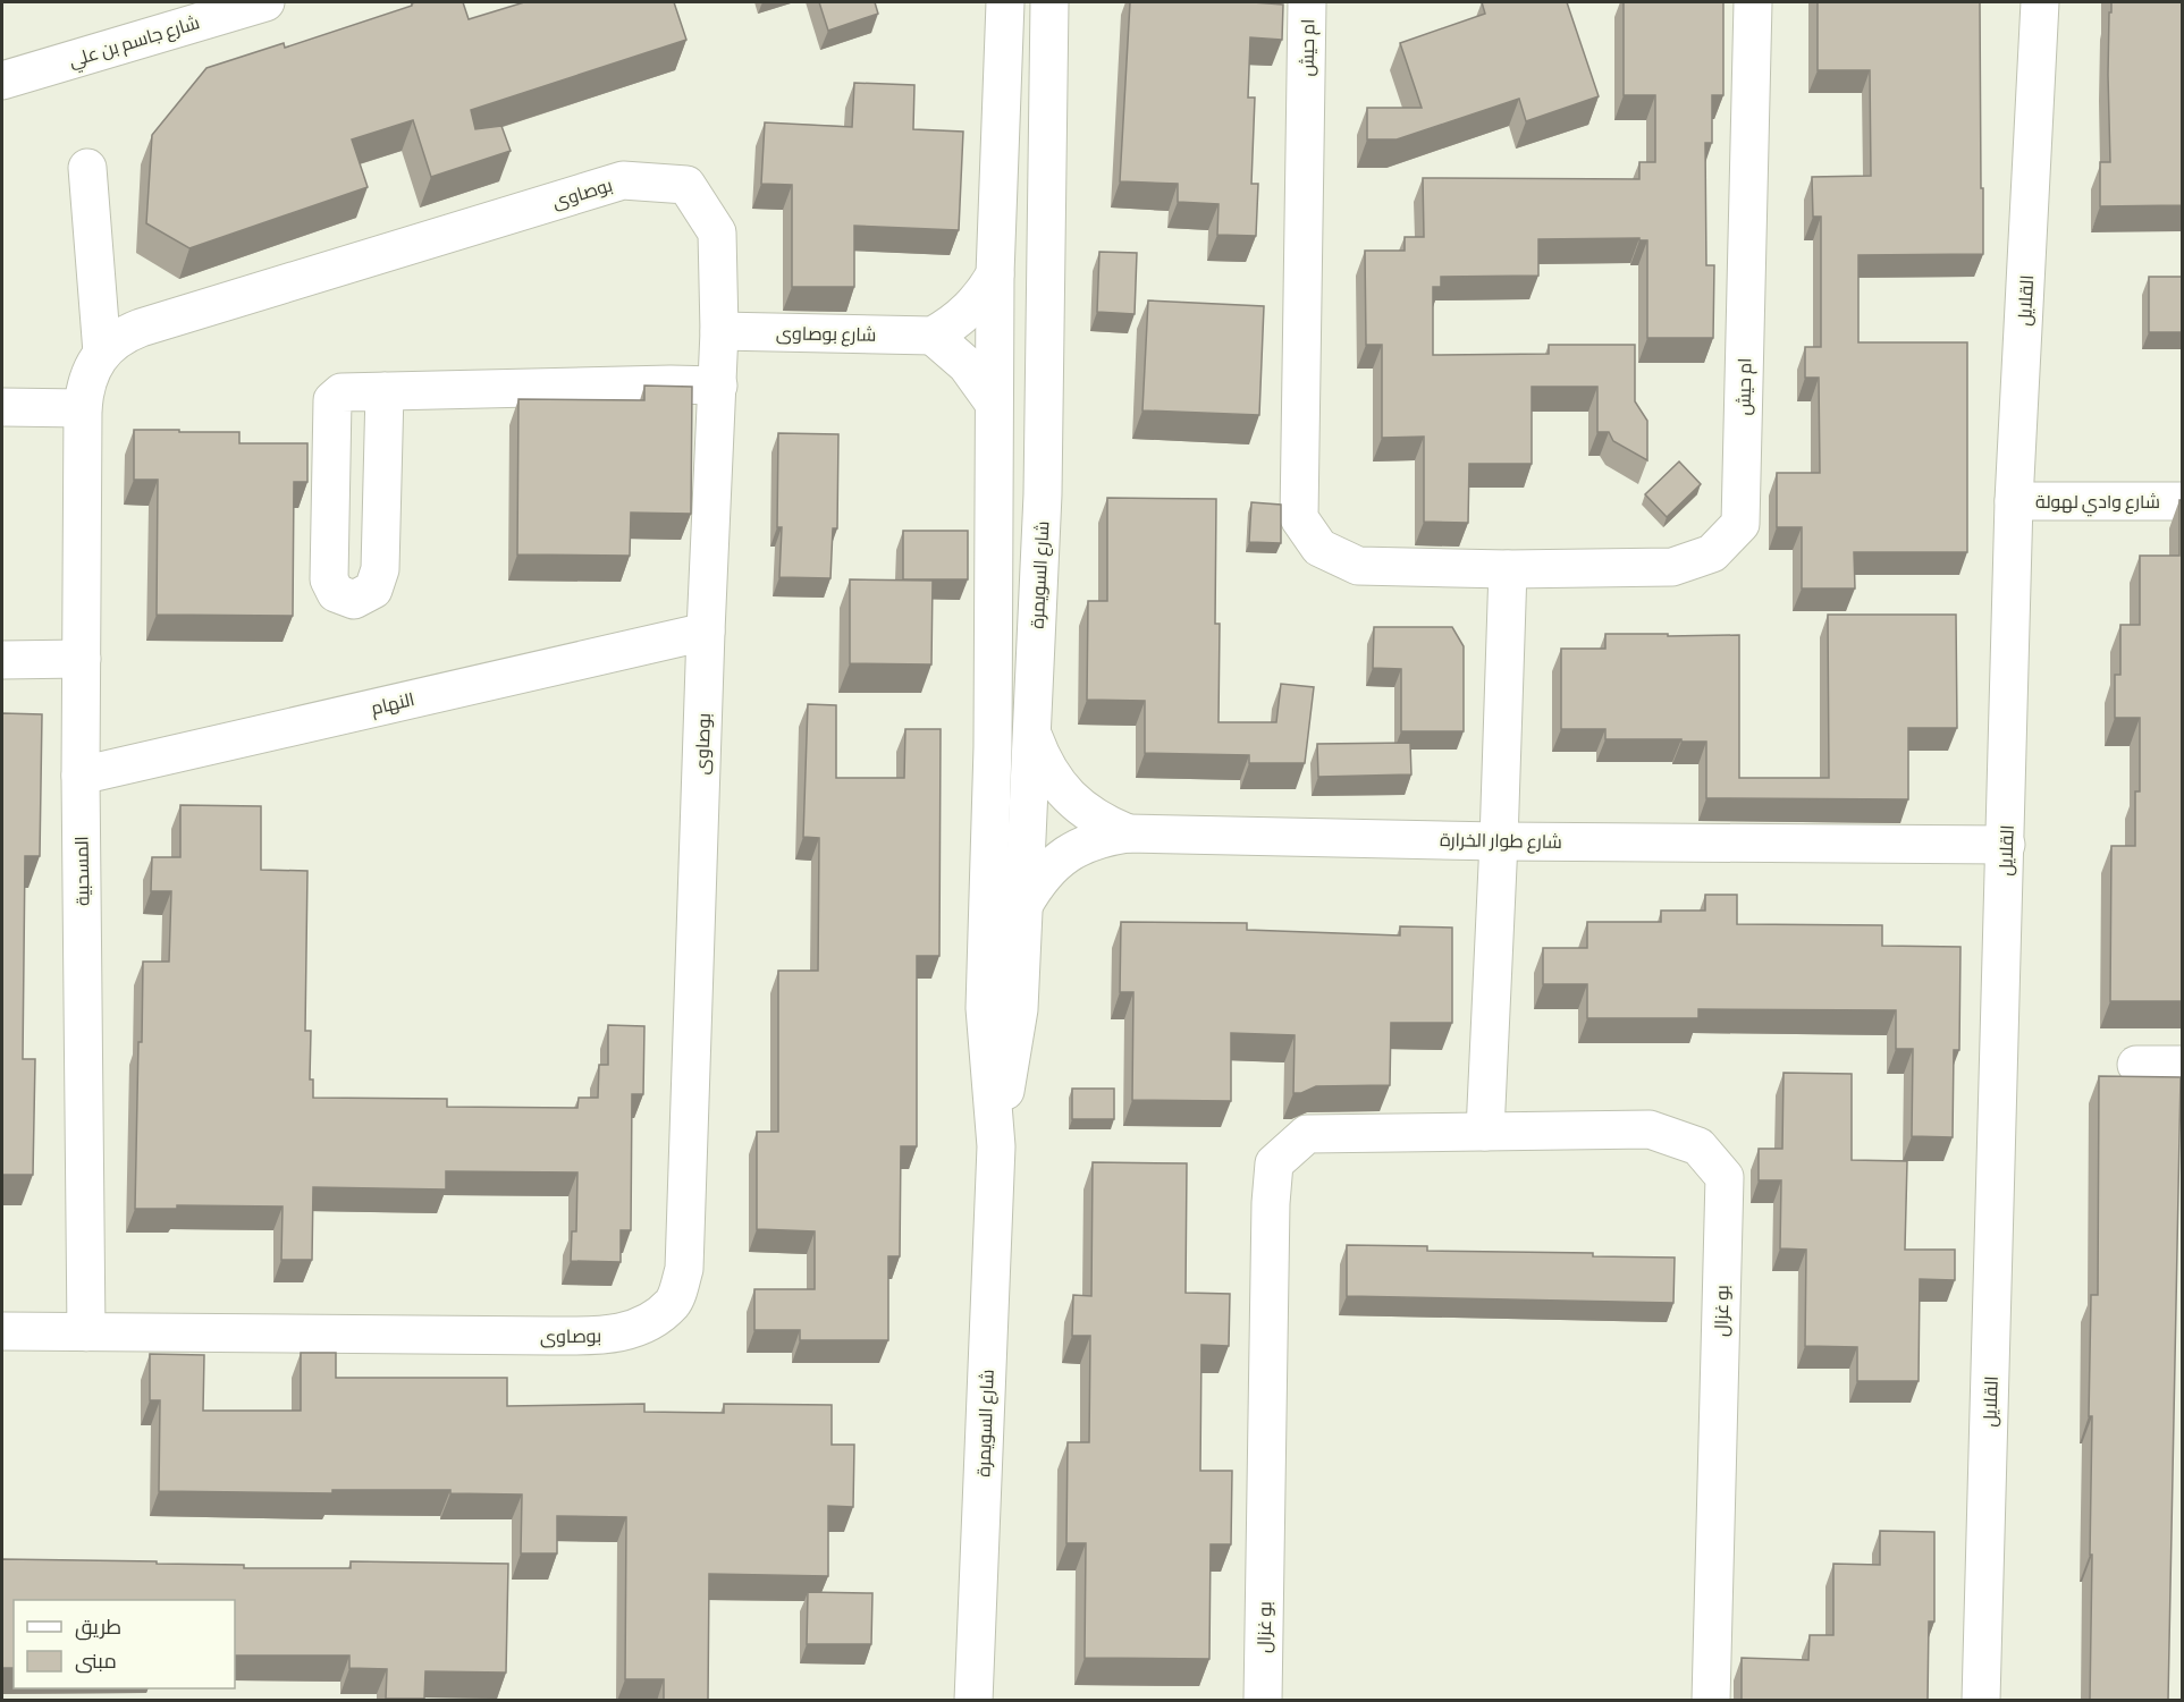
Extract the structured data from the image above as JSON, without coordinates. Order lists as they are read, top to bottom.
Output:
{
  "streets": {
    "street": [
      "شارع جاسم بن علي",
      "ام حيش",
      "بوصاوى",
      "القلايل",
      "شارع بوصاوى",
      "شارع وادي لهولة",
      "شارع السويمرة",
      "النهام",
      "شارع طوار الخرارة",
      "المسحبية",
      "بو غزال"
    ]
  },
  "crossings": [
    ["بوصاوى", "شارع بوصاوى"],
    ["بوصاوى", "النهام"],
    ["بوصاوى", "المسحبية"],
    ["القلايل", "شارع وادي لهولة"],
    ["القلايل", "شارع طوار الخرارة"],
    ["شارع السويمرة", "شارع طوار الخرارة"],
    ["النهام", "المسحبية"]
  ],
  "legend": ["طريق", "مبنى"]
}
